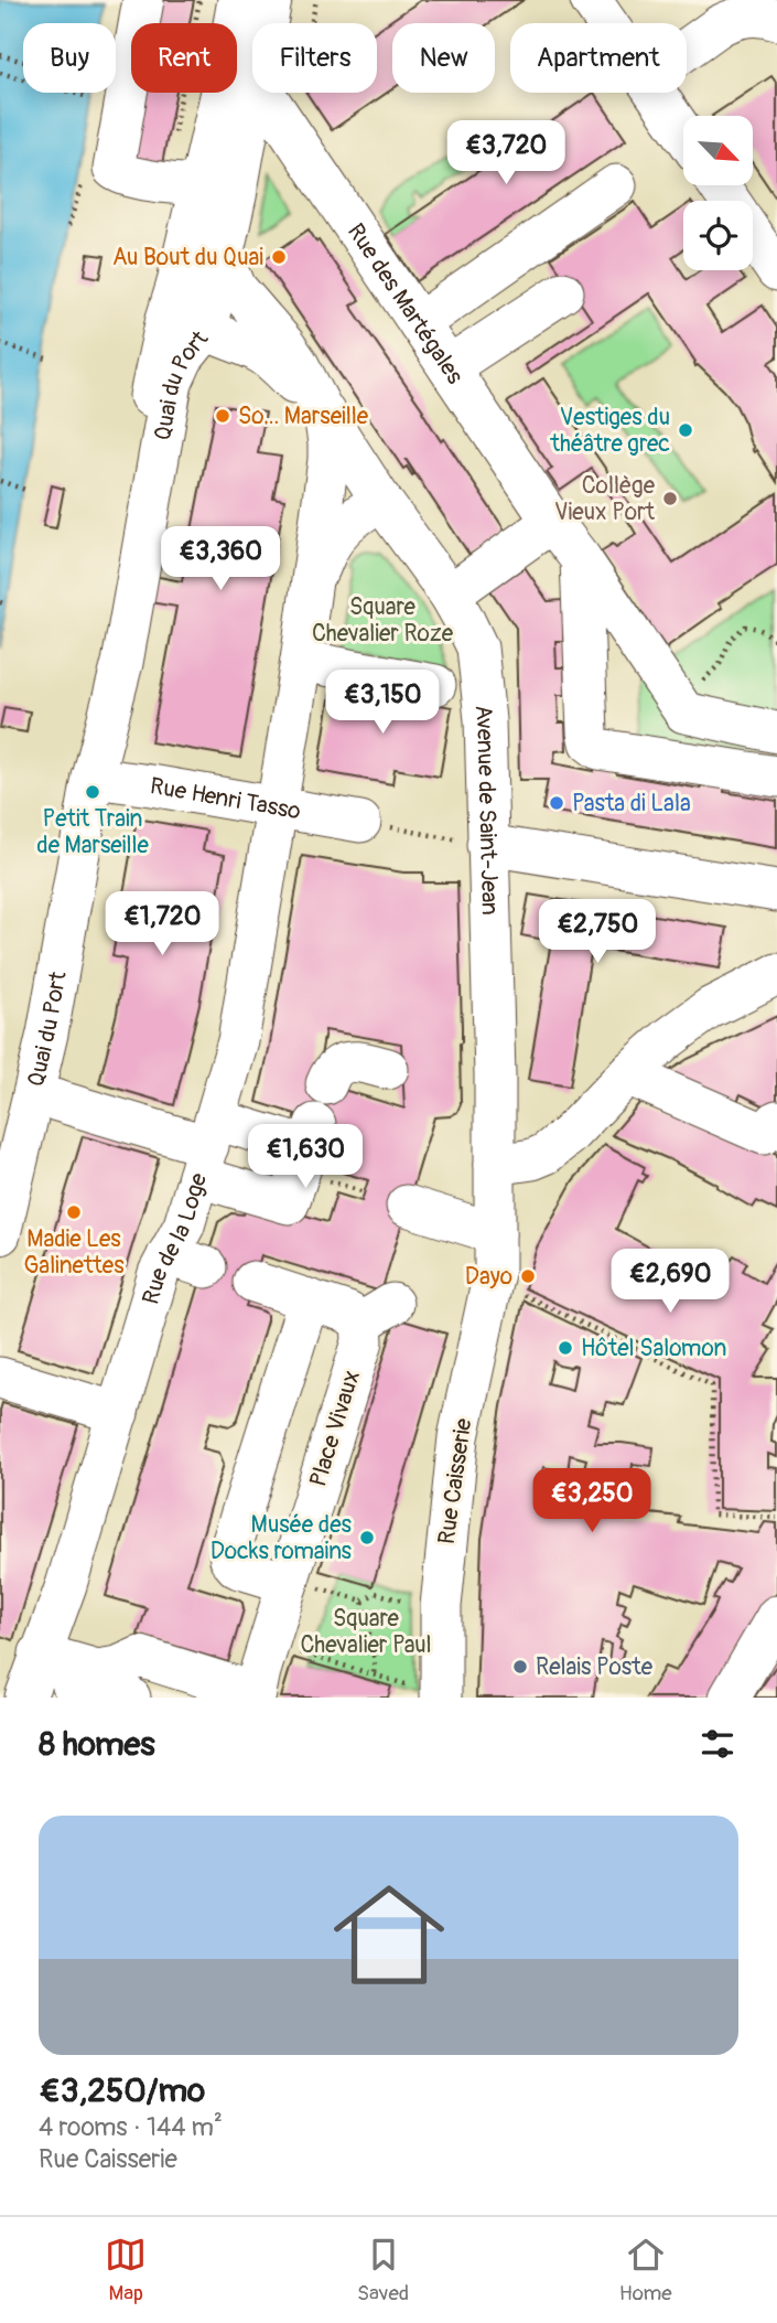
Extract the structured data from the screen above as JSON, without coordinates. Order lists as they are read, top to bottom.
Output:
{
  "streets": {
    "street": [
      "Rue des Martégales",
      "Quai du Port",
      "Rue Henri Tasso",
      "Avenue de Saint-Jean",
      "Rue de la Loge",
      "Place Vivaux",
      "Rue Caisserie"
    ]
  },
  "crossings": [
    ["Quai du Port", "Rue Henri Tasso"],
    ["Quai du Port", "Avenue de Saint-Jean"],
    ["Rue Henri Tasso", "Rue de la Loge"],
    ["Avenue de Saint-Jean", "Rue de la Loge"],
    ["Avenue de Saint-Jean", "Rue Caisserie"]
  ],
  "parks": ["Square Chevalier Roze", "Square Chevalier Paul"],
  "places": [
    "Au Bout du Quai",
    "So... Marseille",
    "Vestiges du théâtre grec",
    "Collège Vieux Port",
    "Petit Train de Marseille",
    "Pasta di Lala",
    "Madie Les Galinettes",
    "Dayo",
    "Hôtel Salomon",
    "Musée des Docks romains",
    "Relais Poste"
  ],
  "north": "bottom right",
  "page": {
    "chip": [
      "Buy",
      "Rent",
      "Filters",
      "New",
      "Apartment"
    ],
    "price": [
      "€3,720",
      "€3,360",
      "€3,150",
      "€1,720",
      "€2,750",
      "€1,630",
      "€2,690",
      "€3,250"
    ],
    "heading": "8 homes",
    "list": [
      {
        "name": "€3,250/mo",
        "note": "4 rooms · 144 m² · Rue Caisserie"
      }
    ],
    "tabs": ["Map", "Saved", "Home"]
  }
}
